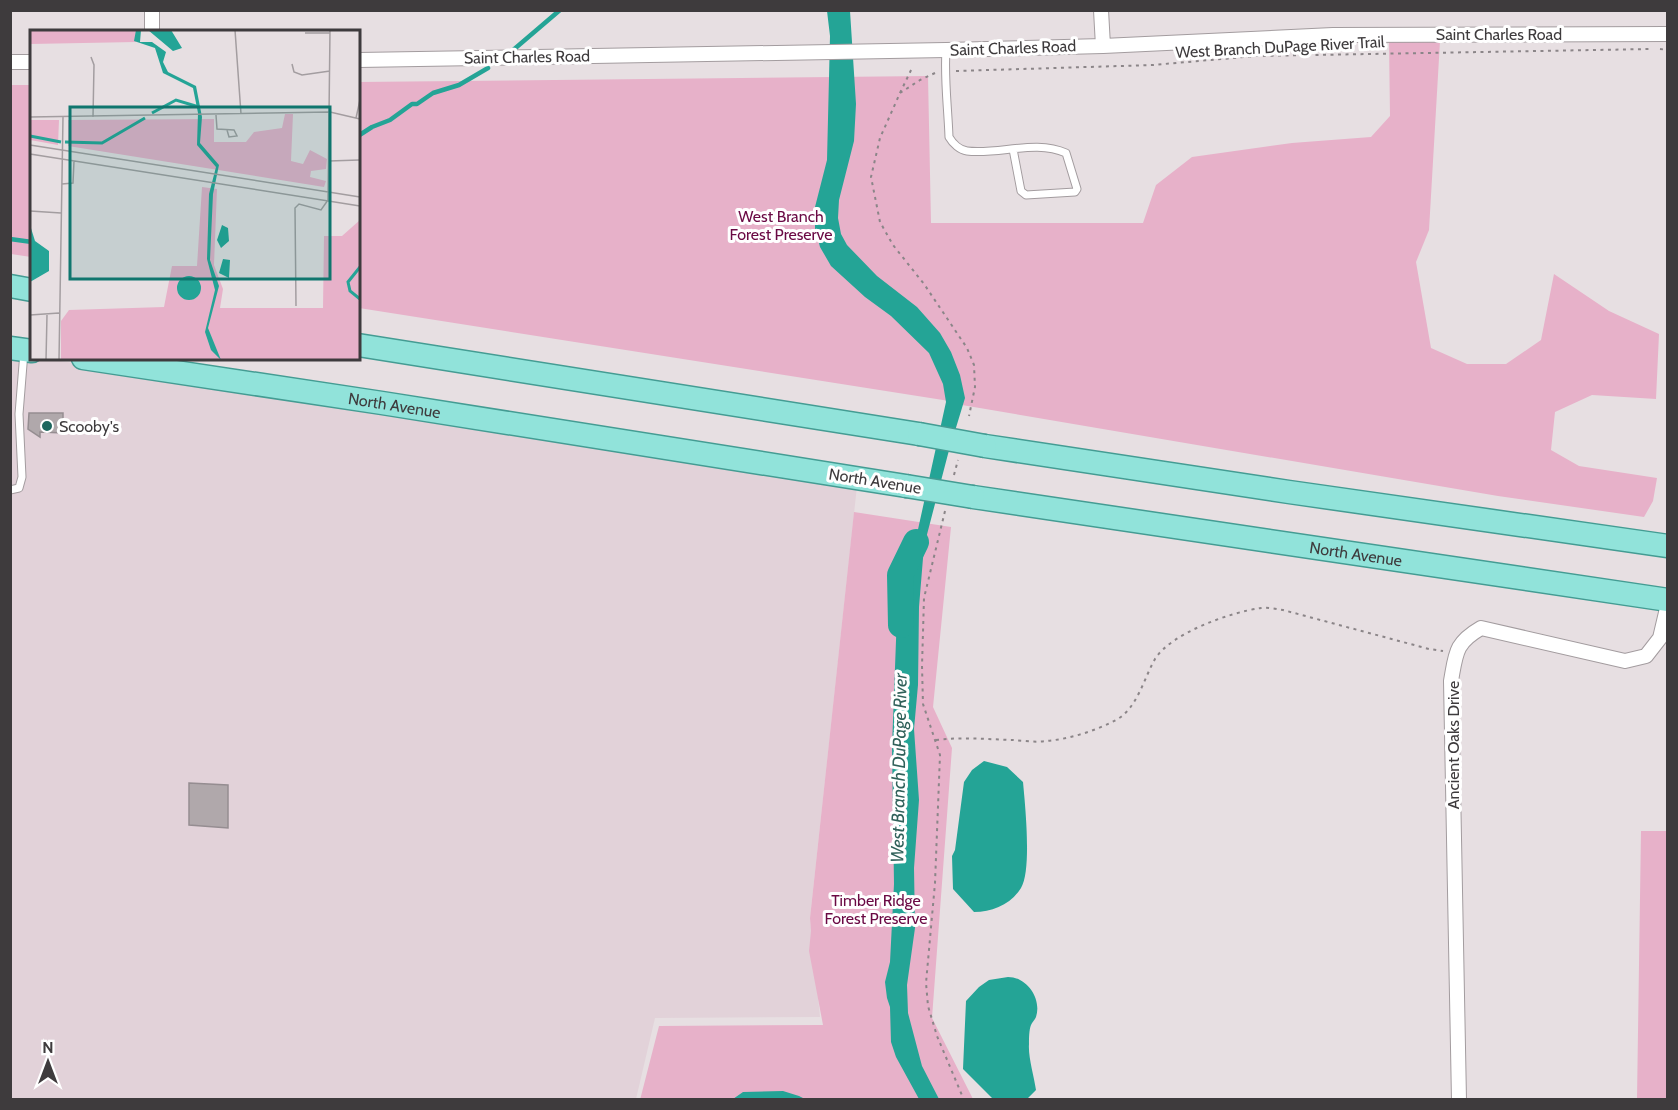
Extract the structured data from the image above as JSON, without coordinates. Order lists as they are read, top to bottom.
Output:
{
  "streets": {
    "main road": ["North Avenue"],
    "street": ["Saint Charles Road", "Ancient Oaks Drive"],
    "path": ["West Branch DuPage River Trail"]
  },
  "water": ["West Branch DuPage River"],
  "parks": ["West Branch Forest Preserve", "Timber Ridge Forest Preserve"],
  "places": ["Scooby's"],
  "north": "top"
}
